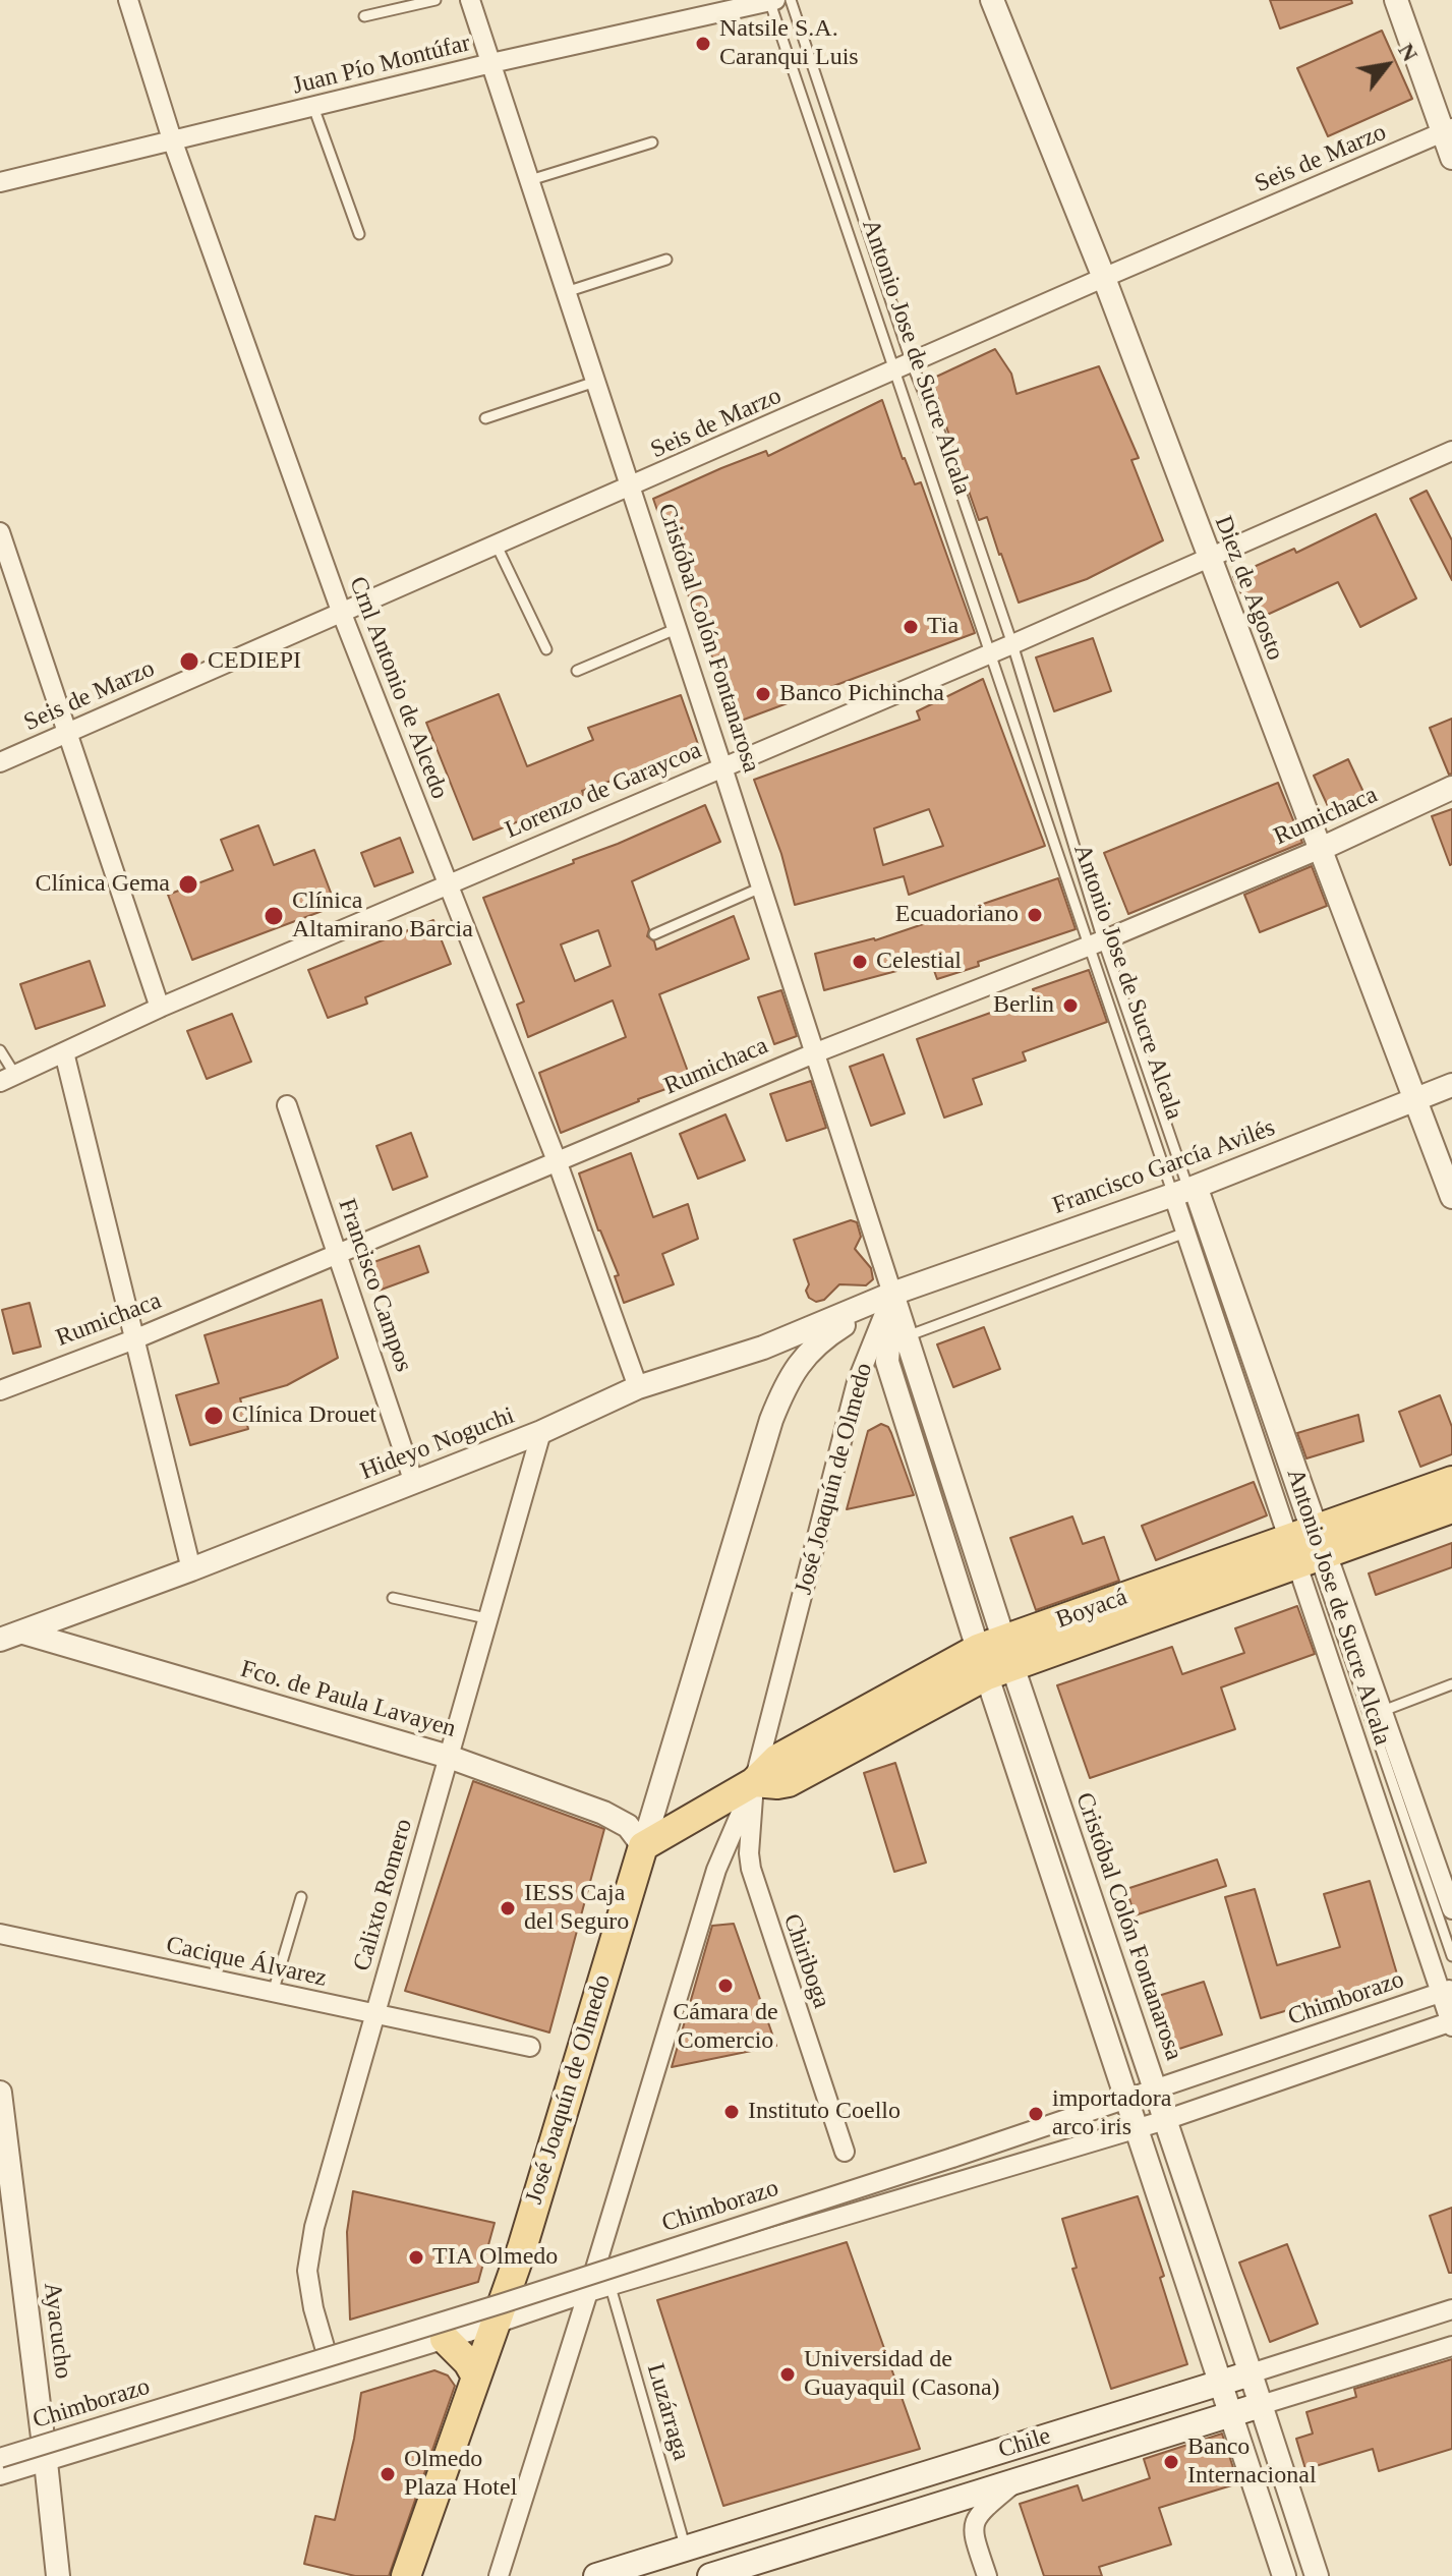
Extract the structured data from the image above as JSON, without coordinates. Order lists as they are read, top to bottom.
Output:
{
  "streets": {
    "main road": ["José Joaquín de Olmedo", "Boyacá", "Chile"],
    "street": [
      "Juan Pío Montúfar",
      "Seis de Marzo",
      "Antonio Jose de Sucre Alcala",
      "Diez de Agosto",
      "Cristóbal Colón Fontanarosa",
      "Crnl Antonio de Alcedo",
      "Lorenzo de Garaycoa",
      "Rumichaca",
      "Francisco García Avilés",
      "Francisco Campos",
      "Hideyo Noguchi",
      "Fco. de Paula Lavayen",
      "Calixto Romero",
      "Chiriboga",
      "Cacique Álvarez",
      "Chimborazo",
      "Ayacucho"
    ],
    "lane": ["Luzárraga"]
  },
  "crossings": [
    ["Juan Pío Montúfar", "Antonio Jose de Sucre Alcala"],
    ["Juan Pío Montúfar", "Cristóbal Colón Fontanarosa"],
    ["Juan Pío Montúfar", "Crnl Antonio de Alcedo"],
    ["Seis de Marzo", "Antonio Jose de Sucre Alcala"],
    ["Seis de Marzo", "Diez de Agosto"],
    ["Seis de Marzo", "Cristóbal Colón Fontanarosa"],
    ["Seis de Marzo", "Crnl Antonio de Alcedo"],
    ["Antonio Jose de Sucre Alcala", "Lorenzo de Garaycoa"],
    ["Antonio Jose de Sucre Alcala", "Rumichaca"],
    ["Antonio Jose de Sucre Alcala", "Francisco García Avilés"],
    ["Antonio Jose de Sucre Alcala", "Boyacá"],
    ["Antonio Jose de Sucre Alcala", "Chimborazo"],
    ["Diez de Agosto", "Lorenzo de Garaycoa"],
    ["Diez de Agosto", "Rumichaca"],
    ["Diez de Agosto", "Francisco García Avilés"],
    ["Cristóbal Colón Fontanarosa", "Lorenzo de Garaycoa"],
    ["Cristóbal Colón Fontanarosa", "Rumichaca"],
    ["Cristóbal Colón Fontanarosa", "Francisco García Avilés"],
    ["Cristóbal Colón Fontanarosa", "Hideyo Noguchi"],
    ["Cristóbal Colón Fontanarosa", "José Joaquín de Olmedo"],
    ["Cristóbal Colón Fontanarosa", "Boyacá"],
    ["Cristóbal Colón Fontanarosa", "Chimborazo"],
    ["Cristóbal Colón Fontanarosa", "Chile"],
    ["Crnl Antonio de Alcedo", "Lorenzo de Garaycoa"],
    ["Crnl Antonio de Alcedo", "Rumichaca"],
    ["Crnl Antonio de Alcedo", "Hideyo Noguchi"],
    ["Rumichaca", "Francisco Campos"],
    ["Francisco García Avilés", "Hideyo Noguchi"],
    ["Francisco García Avilés", "José Joaquín de Olmedo"],
    ["Francisco Campos", "Hideyo Noguchi"],
    ["Hideyo Noguchi", "José Joaquín de Olmedo"],
    ["Hideyo Noguchi", "Fco. de Paula Lavayen"],
    ["Hideyo Noguchi", "Calixto Romero"],
    ["José Joaquín de Olmedo", "Boyacá"],
    ["José Joaquín de Olmedo", "Fco. de Paula Lavayen"],
    ["José Joaquín de Olmedo", "Chiriboga"],
    ["José Joaquín de Olmedo", "Chimborazo"],
    ["Boyacá", "Fco. de Paula Lavayen"],
    ["Boyacá", "Chiriboga"],
    ["Fco. de Paula Lavayen", "Calixto Romero"],
    ["Calixto Romero", "Cacique Álvarez"],
    ["Calixto Romero", "Chimborazo"],
    ["Chimborazo", "Ayacucho"],
    ["Chimborazo", "Luzárraga"],
    ["Luzárraga", "Chile"]
  ],
  "places": [
    "Natsile S.A. Caranqui Luis",
    "Tia",
    "CEDIEPI",
    "Banco Pichincha",
    "Clínica Gema",
    "Ecuadoriano",
    "Clínica Altamirano Barcia",
    "Celestial",
    "Berlin",
    "Clínica Drouet",
    "IESS Caja del Seguro",
    "Cámara de Comercio",
    "Instituto Coello",
    "importadora arco iris",
    "TIA Olmedo",
    "Universidad de Guayaquil (Casona)",
    "Banco Internacional",
    "Olmedo Plaza Hotel"
  ],
  "north": "top right"
}
